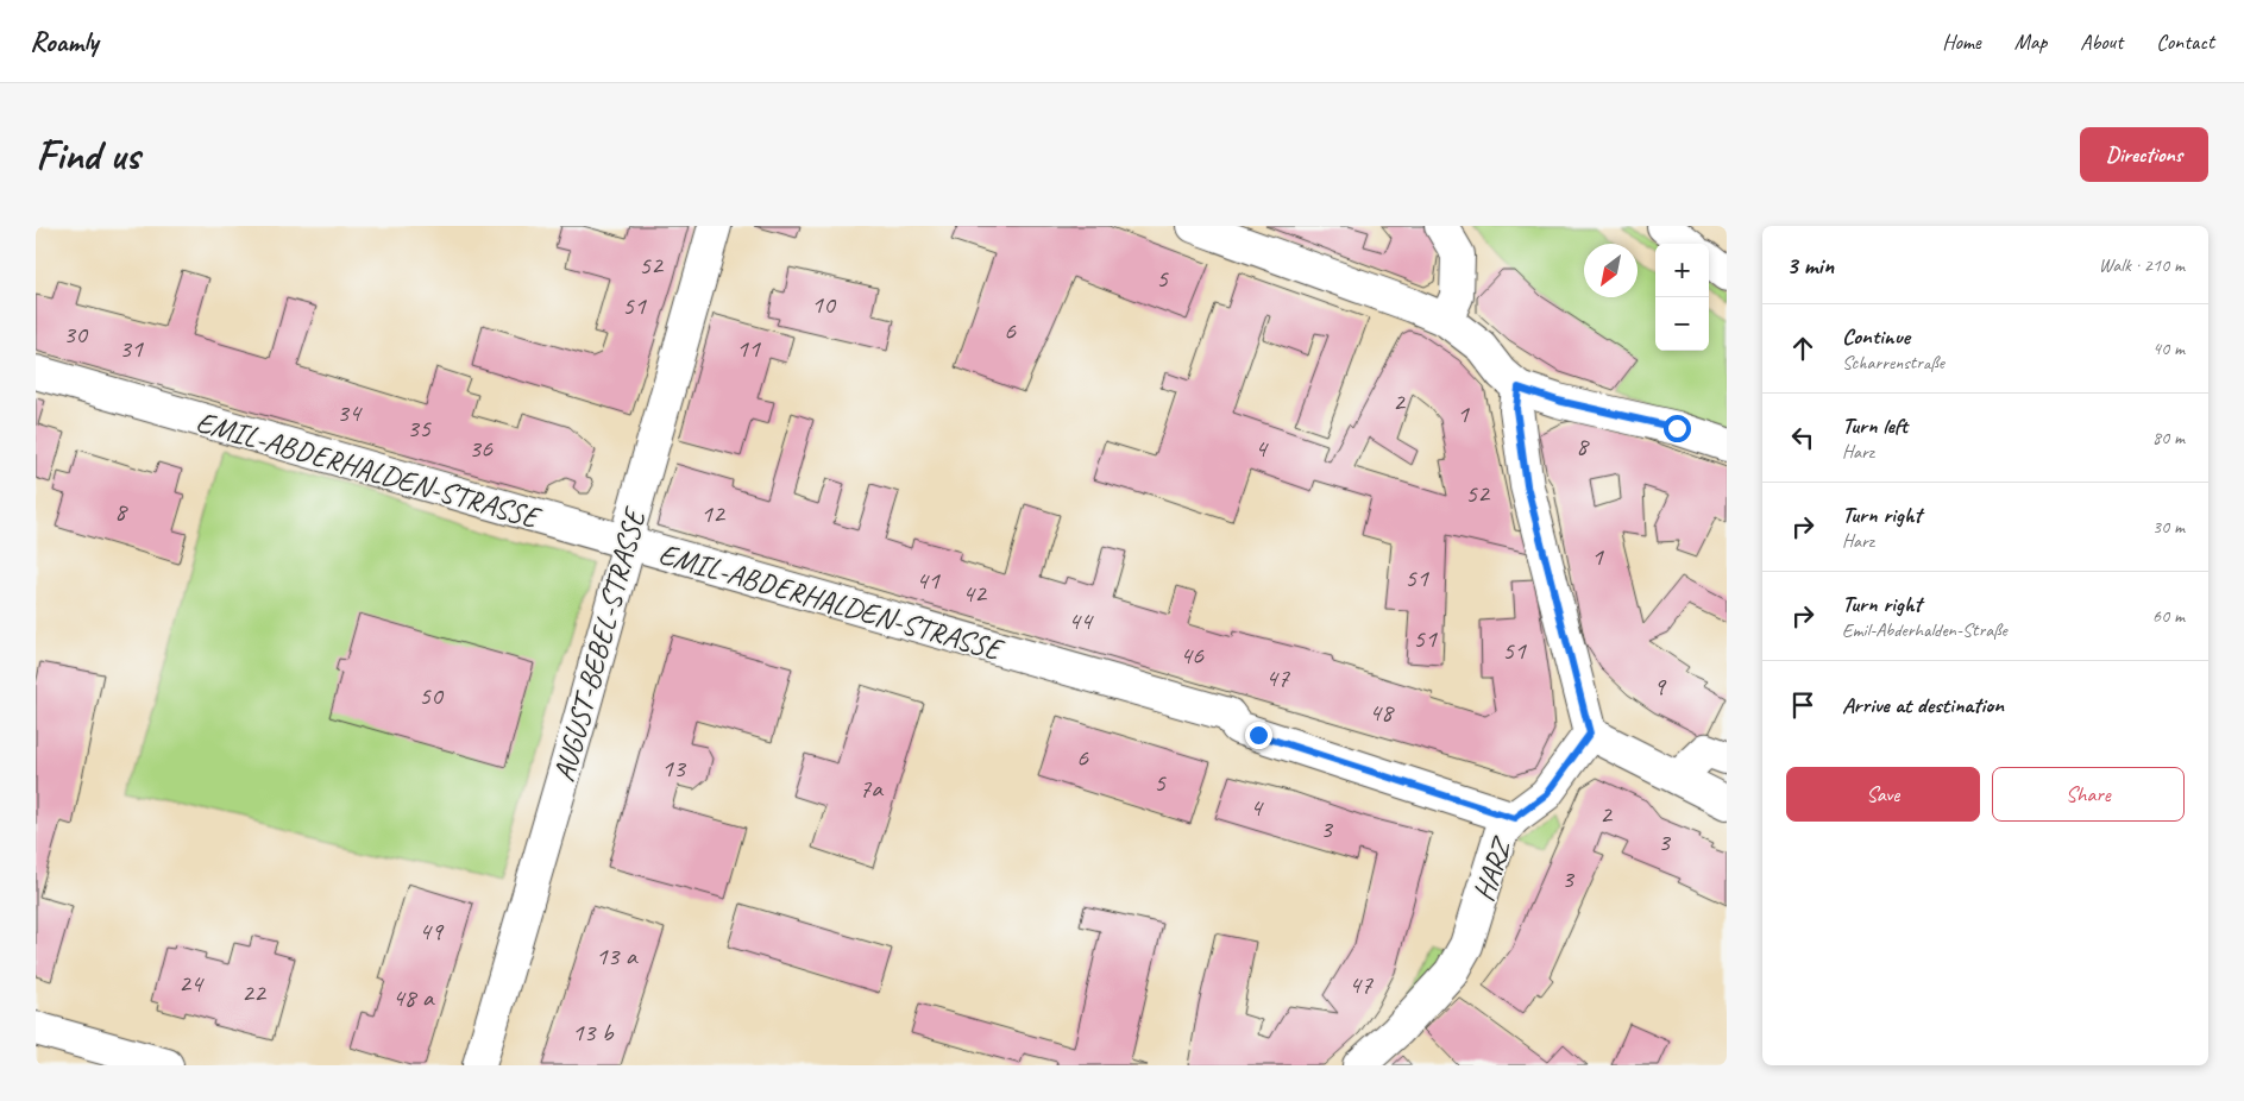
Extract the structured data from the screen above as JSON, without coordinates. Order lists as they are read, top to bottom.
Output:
{
  "streets": {
    "street": ["EMIL-ABDERHALDEN-STRASSE", "AUGUST-BEBEL-STRASSE", "HARZ"]
  },
  "crossings": [
    ["EMIL-ABDERHALDEN-STRASSE", "AUGUST-BEBEL-STRASSE"],
    ["EMIL-ABDERHALDEN-STRASSE", "HARZ"]
  ],
  "house_numbers": [
    "52",
    "5",
    "10",
    "51",
    "6",
    "30",
    "31",
    "11",
    "2",
    "34",
    "1",
    "35",
    "8",
    "36",
    "4",
    "52",
    "8",
    "12",
    "1",
    "51",
    "41",
    "42",
    "44",
    "51",
    "51",
    "46",
    "47",
    "9",
    "50",
    "48",
    "6",
    "13",
    "5",
    "7a",
    "4",
    "2",
    "3",
    "3",
    "3",
    "49",
    "13 a",
    "24",
    "47",
    "22",
    "48 a",
    "13 b"
  ],
  "north": "bottom left",
  "page": {
    "header": "Roamly",
    "nav": [
      "Home",
      "Map",
      "About",
      "Contact"
    ],
    "buttons": [
      "Directions",
      ["Save", "Share"]
    ],
    "title": "Find us",
    "heading": ["3 min", "Walk · 210 m"],
    "map_buttons": ["+", "−"],
    "list": [
      ["Continue", "Scharrenstraße", "40 m"],
      ["Turn left", "Harz", "80 m"],
      ["Turn right", "Harz", "30 m"],
      ["Turn right", "Emil-Abderhalden-Straße", "60 m"],
      "Arrive at destination"
    ]
  }
}
